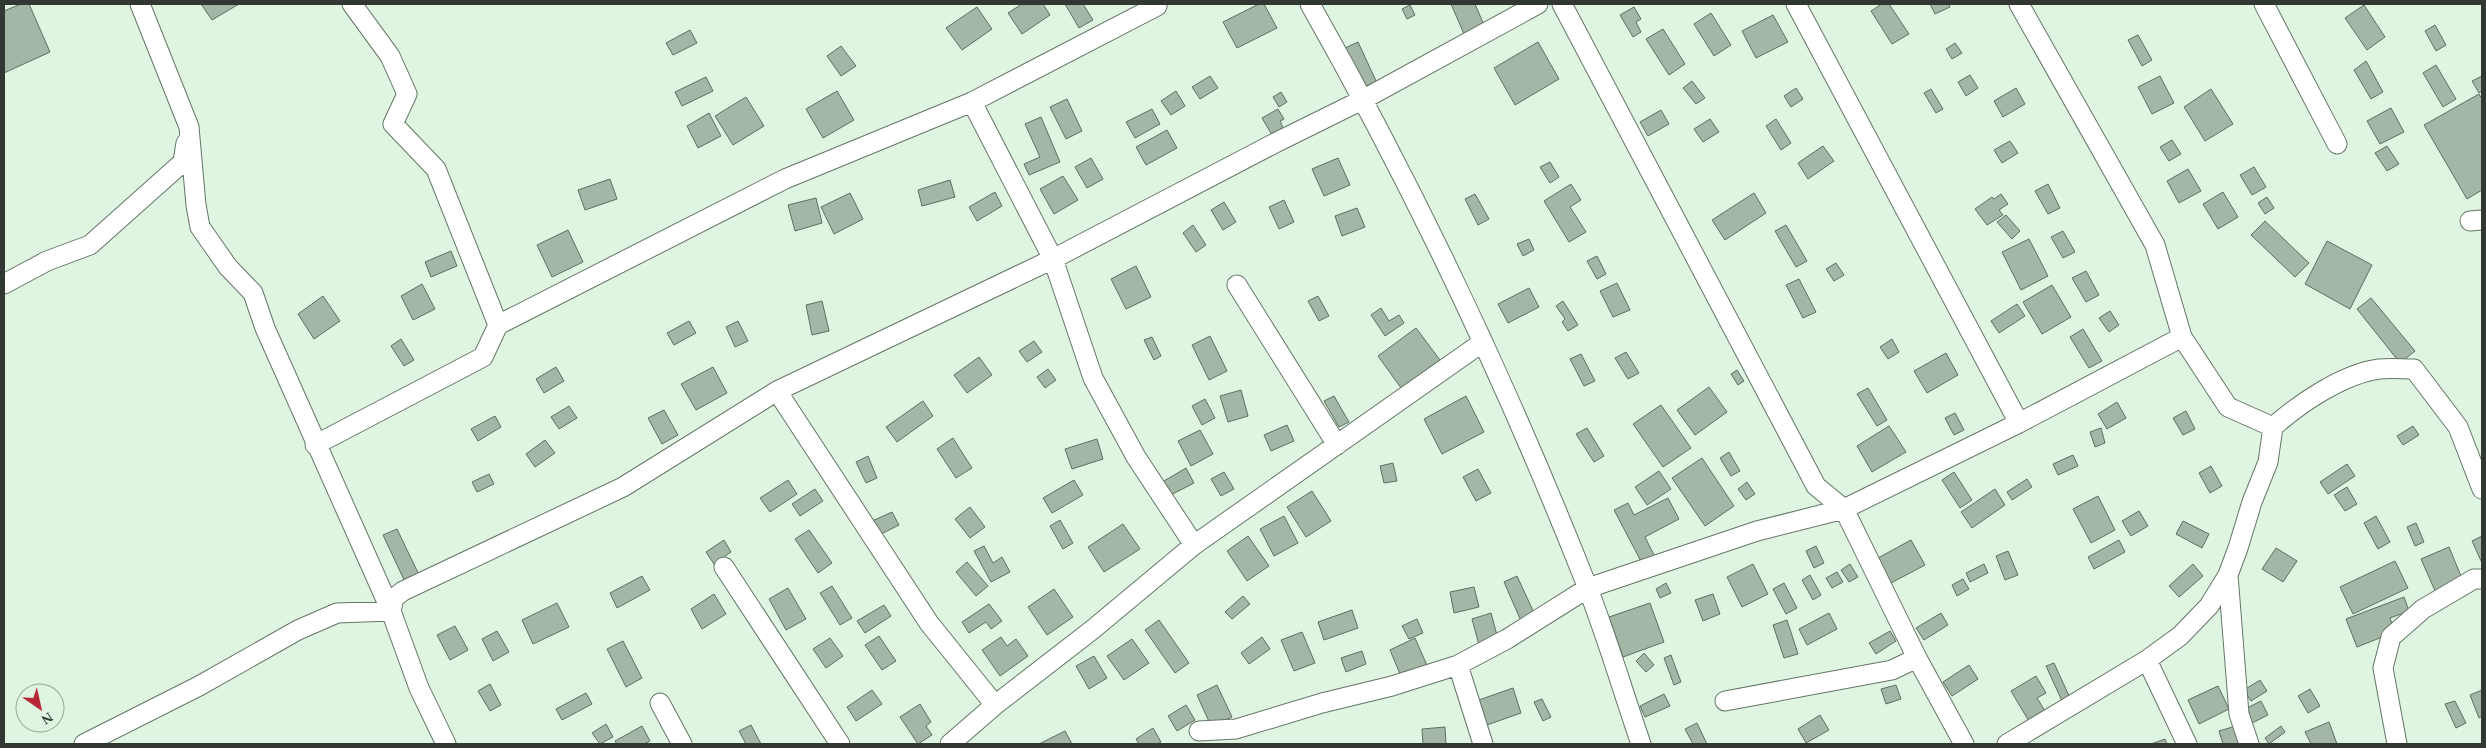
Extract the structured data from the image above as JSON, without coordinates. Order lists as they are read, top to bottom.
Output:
{
  "north": "bottom right"
}
